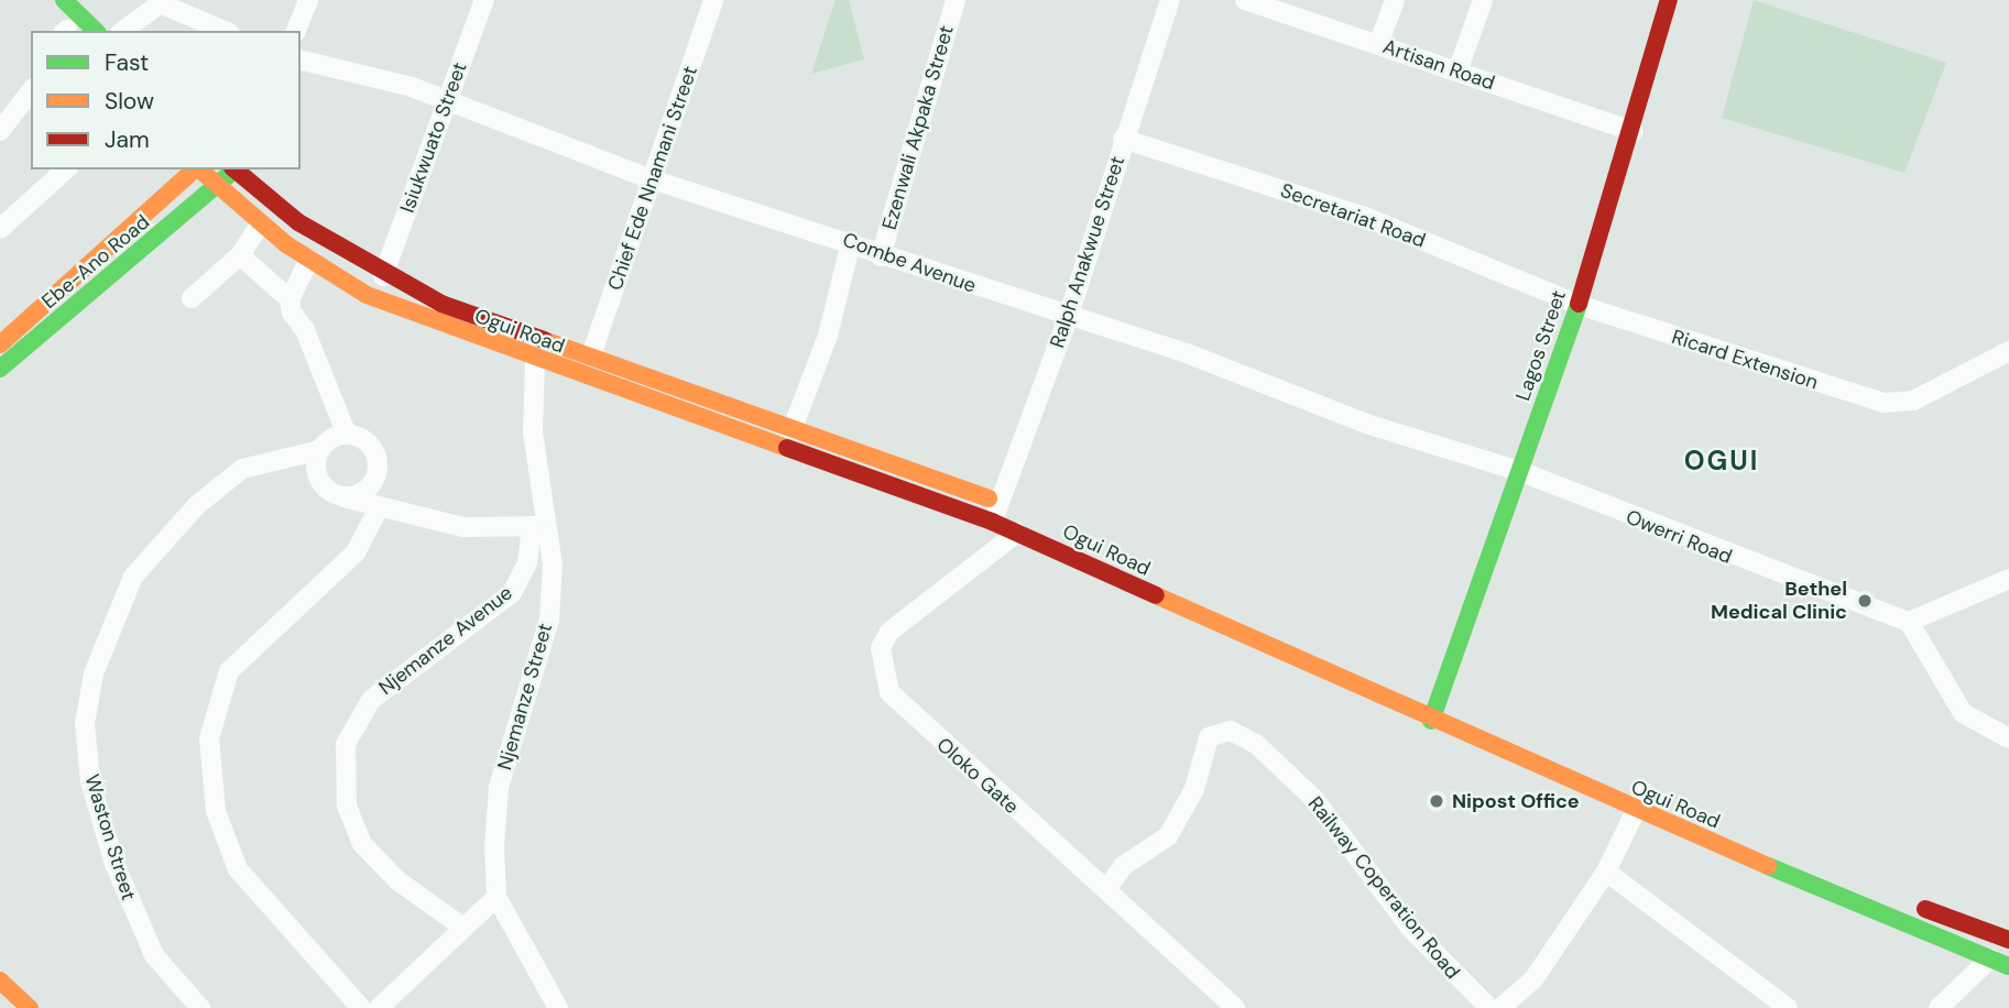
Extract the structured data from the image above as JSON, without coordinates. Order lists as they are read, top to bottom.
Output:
{
  "streets": {
    "main road": ["Ebe-Ano Road", "Ogui Road", "Lagos Street"],
    "street": [
      "Artisan Road",
      "Ezenwali Akpaka Street",
      "Isiukwuato Street",
      "Chief Ede Nnamani Street",
      "Secretariat Road",
      "Ralph Anakwue Street",
      "Combe Avenue",
      "Ricard Extension",
      "Owerri Road",
      "Njemanze Avenue",
      "Njemanze Street",
      "Oloko Gate",
      "Waston Street",
      "Railway Coperation Road"
    ]
  },
  "crossings": [
    ["Artisan Road", "Lagos Street"],
    ["Ezenwali Akpaka Street", "Combe Avenue"],
    ["Isiukwuato Street", "Combe Avenue"],
    ["Isiukwuato Street", "Ogui Road"],
    ["Chief Ede Nnamani Street", "Combe Avenue"],
    ["Chief Ede Nnamani Street", "Ogui Road"],
    ["Secretariat Road", "Ralph Anakwue Street"],
    ["Secretariat Road", "Lagos Street"],
    ["Secretariat Road", "Ricard Extension"],
    ["Ralph Anakwue Street", "Combe Avenue"],
    ["Ralph Anakwue Street", "Ogui Road"],
    ["Ebe-Ano Road", "Ogui Road"],
    ["Combe Avenue", "Lagos Street"],
    ["Combe Avenue", "Owerri Road"],
    ["Ogui Road", "Lagos Street"],
    ["Ogui Road", "Njemanze Street"],
    ["Ogui Road", "Oloko Gate"],
    ["Lagos Street", "Ricard Extension"],
    ["Lagos Street", "Owerri Road"],
    ["Njemanze Avenue", "Njemanze Street"],
    ["Oloko Gate", "Railway Coperation Road"]
  ],
  "districts": ["OGUI"],
  "places": ["Bethel Medical Clinic", "Nipost Office"],
  "legend": ["Fast", "Slow", "Jam"]
}
